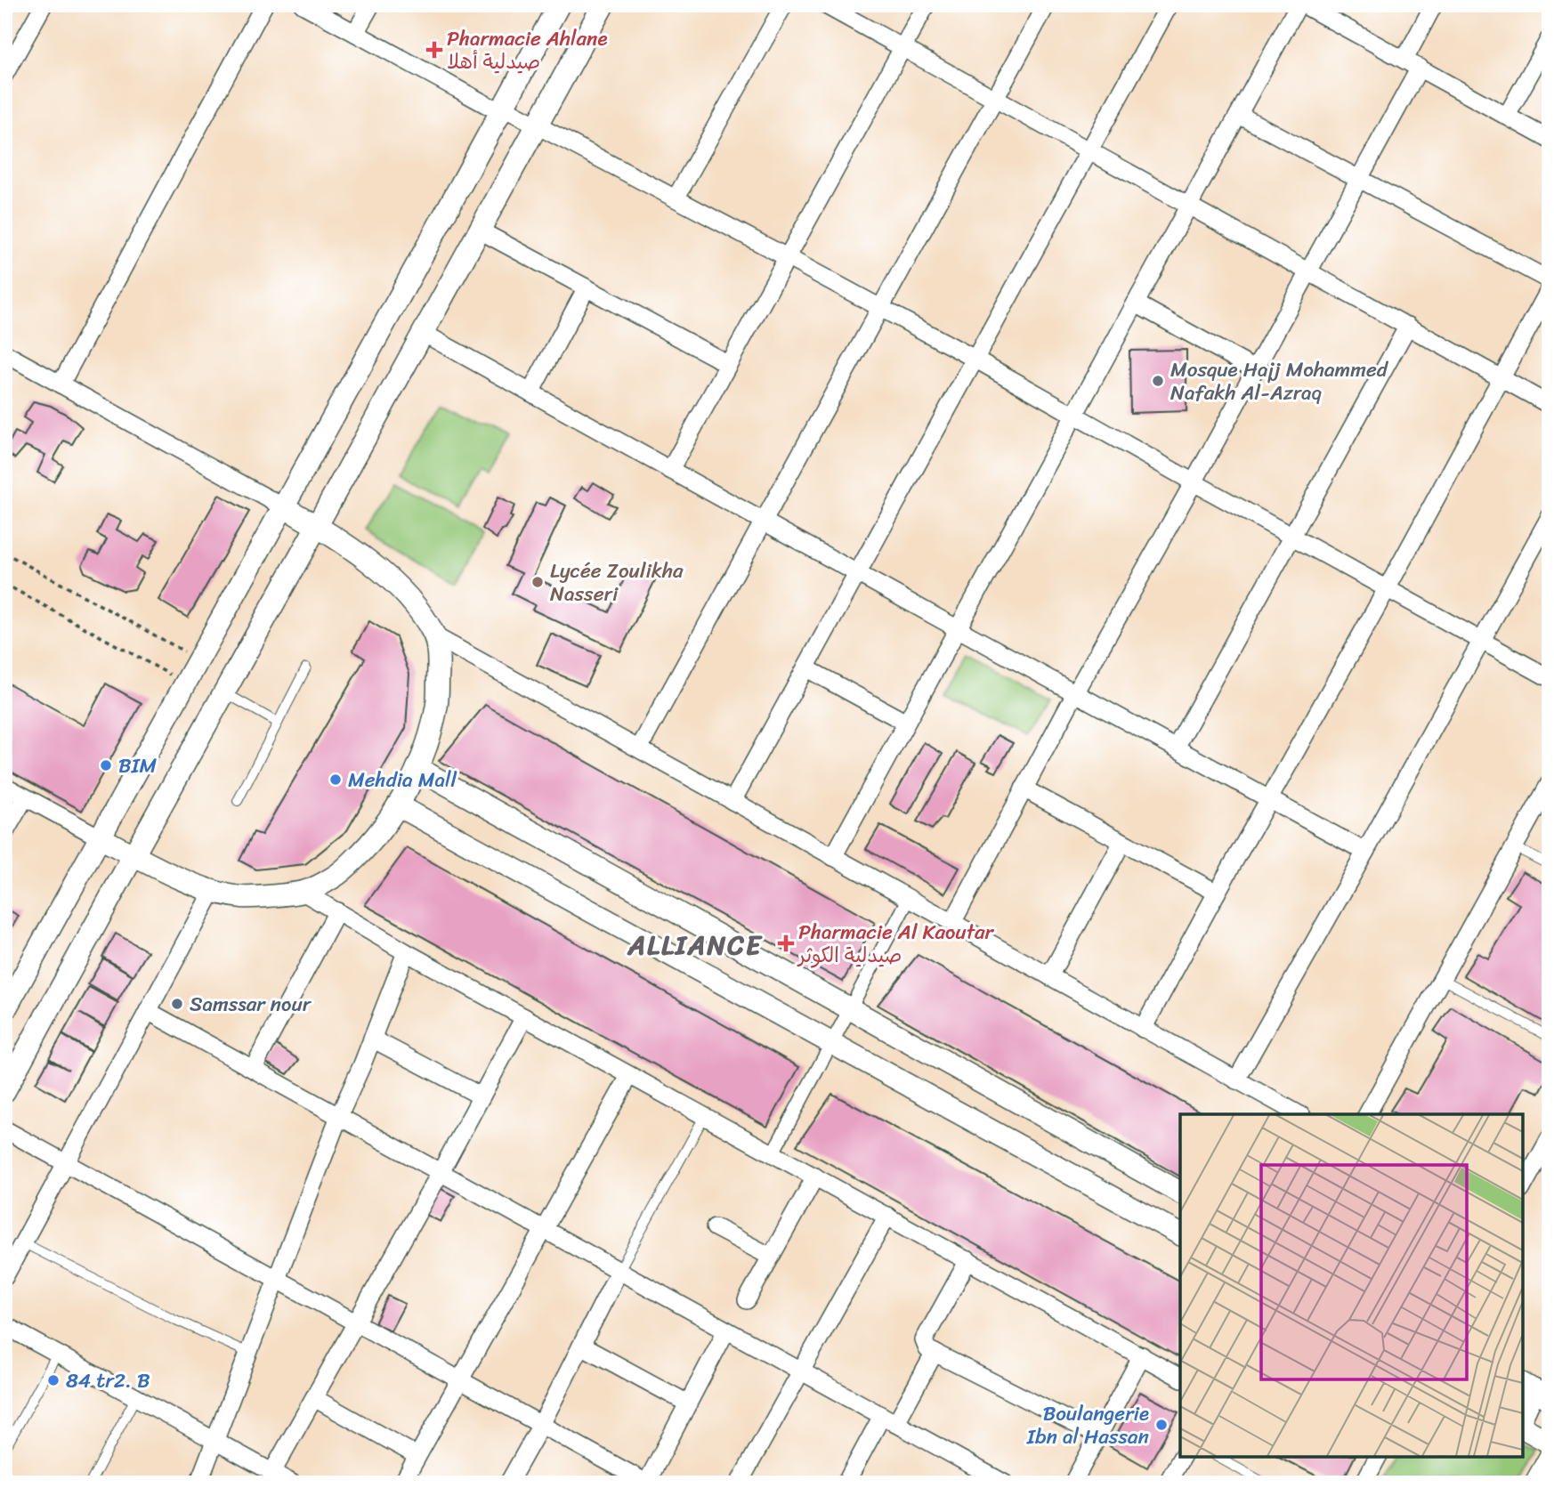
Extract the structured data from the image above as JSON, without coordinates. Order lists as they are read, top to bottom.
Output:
{
  "districts": ["ALLIANCE"],
  "places": {
    "health": ["Pharmacie Ahlane صيدلية أهلا", "Pharmacie Al Kaoutar صيدلية الكوثر"],
    "other": [
      "Mosque Hajj Mohammed Nafakh Al-Azraq",
      "Lycée Zoulikha Nasseri",
      "BIM",
      "Mehdia Mall",
      "Samssar nour",
      "84 tr2. B",
      "Boulangerie Ibn al Hassan"
    ]
  }
}
